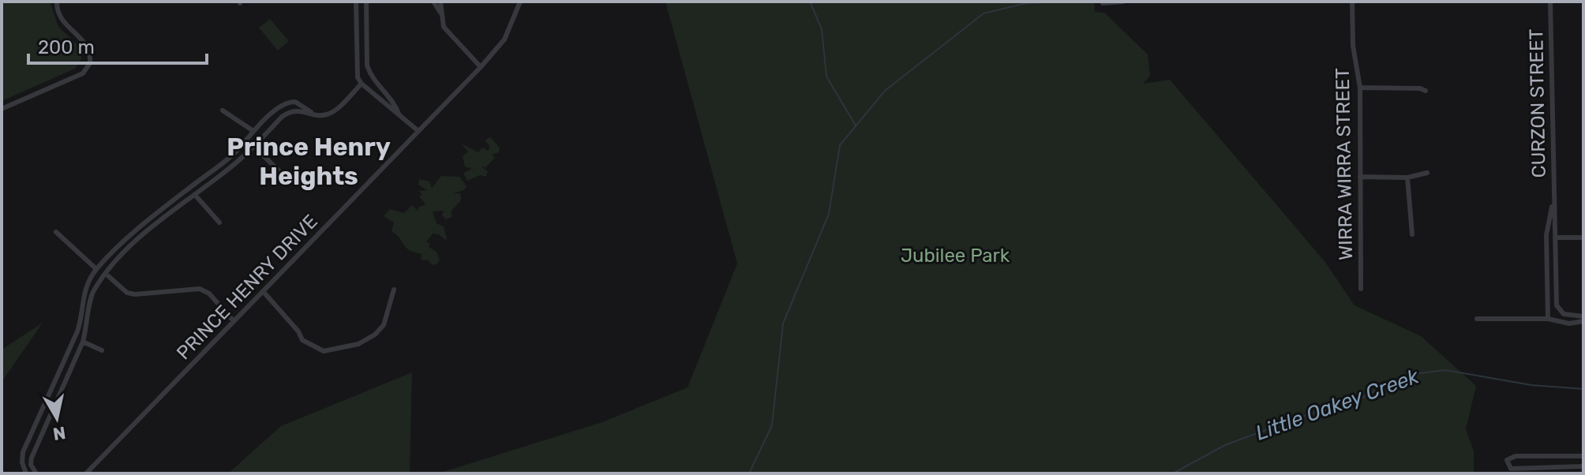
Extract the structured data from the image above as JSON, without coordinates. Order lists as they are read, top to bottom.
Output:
{
  "streets": {
    "street": ["CURZON STREET", "WIRRA WIRRA STREET", "PRINCE HENRY DRIVE"]
  },
  "districts": ["Prince Henry Heights"],
  "water": ["Little Oakey Creek"],
  "parks": ["Jubilee Park"],
  "scale_bar": "200 m",
  "north": "bottom"
}
